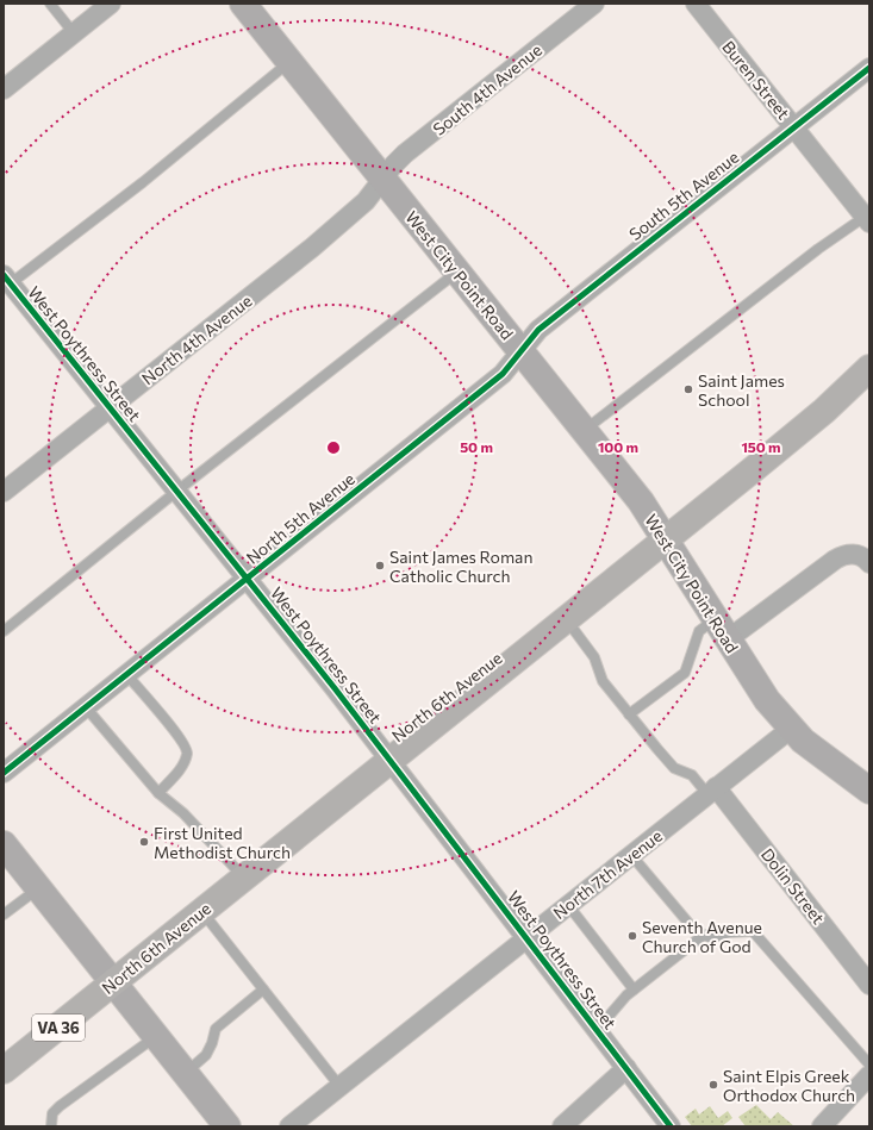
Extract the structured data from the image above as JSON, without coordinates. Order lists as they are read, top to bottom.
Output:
{
  "streets": {
    "main road": ["North 6th Avenue", "VA 36"],
    "street": [
      "Buren Street",
      "South 4th Avenue",
      "South 5th Avenue",
      "West City Point Road",
      "North 4th Avenue",
      "West Poythress Street",
      "North 5th Avenue",
      "North 7th Avenue",
      "Dolin Street"
    ]
  },
  "crossings": [
    ["Buren Street", "South 5th Avenue"],
    ["South 4th Avenue", "West City Point Road"],
    ["South 4th Avenue", "North 4th Avenue"],
    ["South 5th Avenue", "West City Point Road"],
    ["South 5th Avenue", "North 5th Avenue"],
    ["West City Point Road", "North 4th Avenue"],
    ["West City Point Road", "North 5th Avenue"],
    ["West City Point Road", "North 6th Avenue"],
    ["West City Point Road", "North 7th Avenue"],
    ["North 4th Avenue", "West Poythress Street"],
    ["West Poythress Street", "North 5th Avenue"],
    ["West Poythress Street", "North 6th Avenue"],
    ["West Poythress Street", "North 7th Avenue"],
    ["North 7th Avenue", "Dolin Street"]
  ],
  "places": [
    "Saint James School",
    "Saint James Roman Catholic Church",
    "First United Methodist Church",
    "Seventh Avenue Church of God",
    "Saint Elpis Greek Orthodox Church"
  ],
  "rings": ["50 m", "100 m", "150 m"]
}
